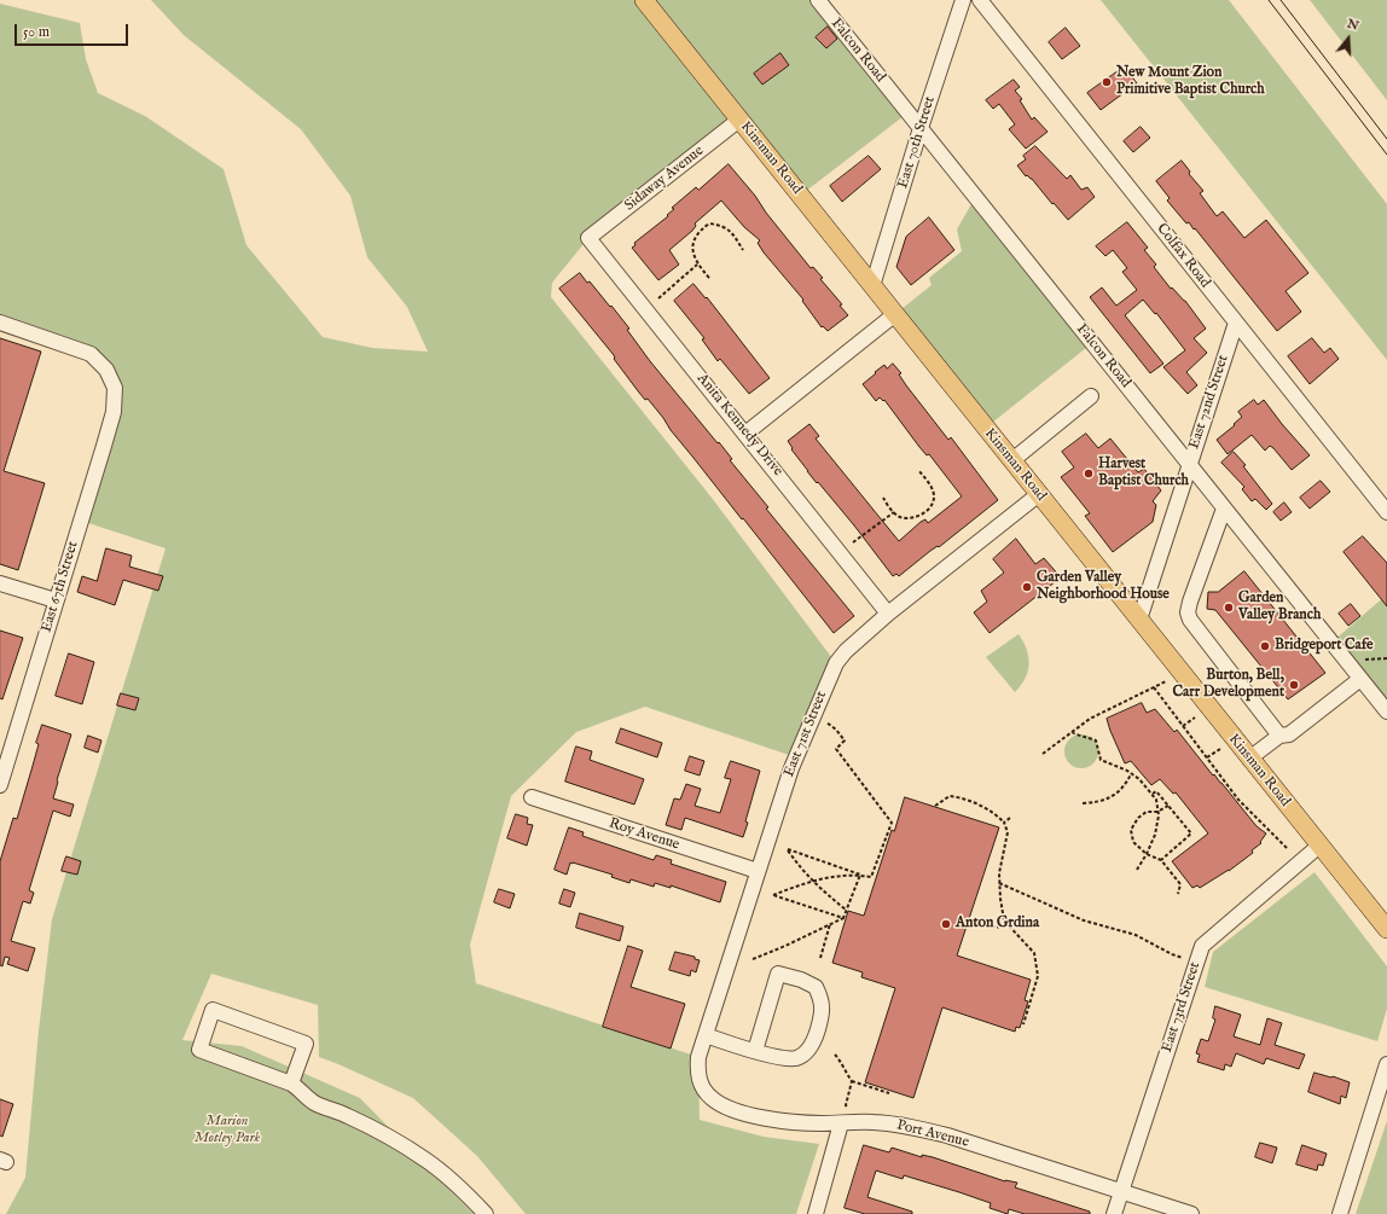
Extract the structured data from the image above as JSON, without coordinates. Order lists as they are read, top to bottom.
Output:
{
  "streets": {
    "main road": ["Kinsman Road"],
    "street": [
      "Falcon Road",
      "East 70th Street",
      "Sidaway Avenue",
      "Colfax Road",
      "East 72nd Street",
      "Anita Kennedy Drive",
      "East 67th Street",
      "East 71st Street",
      "Roy Avenue",
      "East 73rd Street",
      "Port Avenue"
    ]
  },
  "crossings": [
    ["Falcon Road", "East 70th Street"],
    ["Falcon Road", "East 72nd Street"],
    ["East 70th Street", "Kinsman Road"],
    ["Kinsman Road", "Sidaway Avenue"],
    ["Kinsman Road", "East 72nd Street"],
    ["Kinsman Road", "East 71st Street"],
    ["Kinsman Road", "East 73rd Street"],
    ["Sidaway Avenue", "Anita Kennedy Drive"],
    ["Colfax Road", "East 72nd Street"],
    ["Anita Kennedy Drive", "East 71st Street"],
    ["East 71st Street", "Roy Avenue"],
    ["East 71st Street", "Port Avenue"],
    ["East 73rd Street", "Port Avenue"]
  ],
  "parks": ["Marion Motley Park"],
  "places": [
    "New Mount Zion Primitive Baptist Church",
    "Harvest Baptist Church",
    "Garden Valley Neighborhood House",
    "Garden Valley Branch",
    "Bridgeport Cafe",
    "Burton, Bell, Carr Development",
    "Anton Grdina"
  ],
  "scale_bar": "50 m",
  "north": "top"
}
